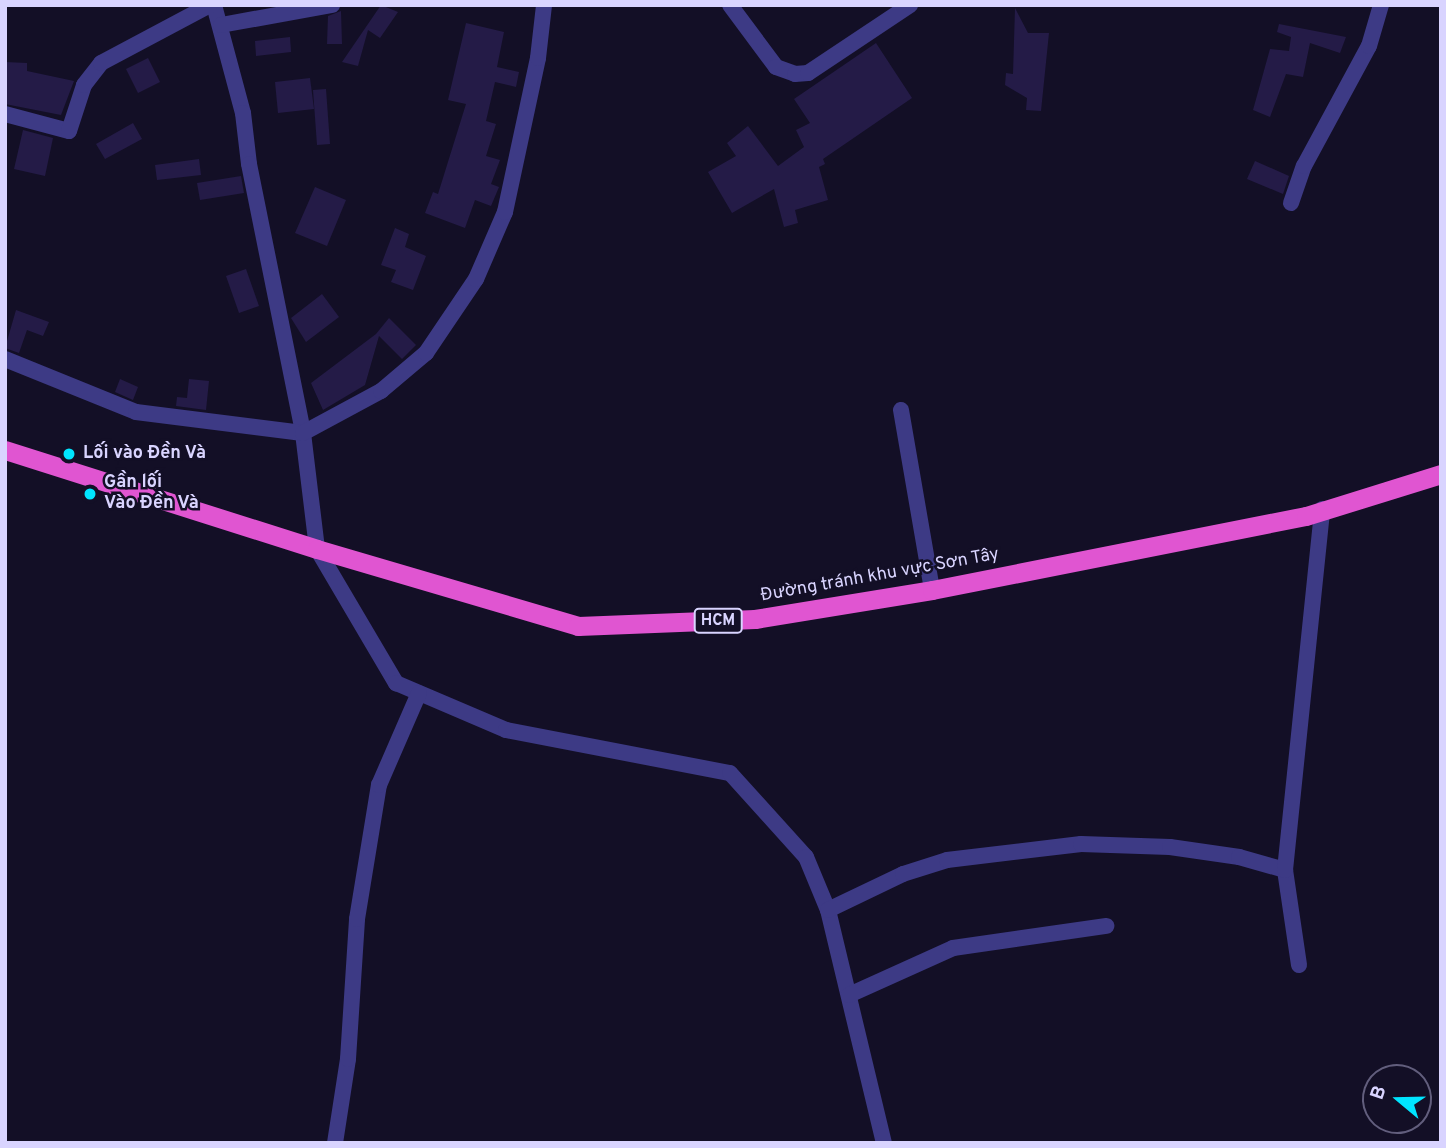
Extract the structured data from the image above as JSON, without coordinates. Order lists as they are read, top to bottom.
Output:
{
  "streets": {
    "highway": ["Đường tránh khu vực Sơn Tây", "HCM"]
  },
  "places": ["Lối vào Đền Và", "Gần lối Vào Đền Và"],
  "north": "left"
}
